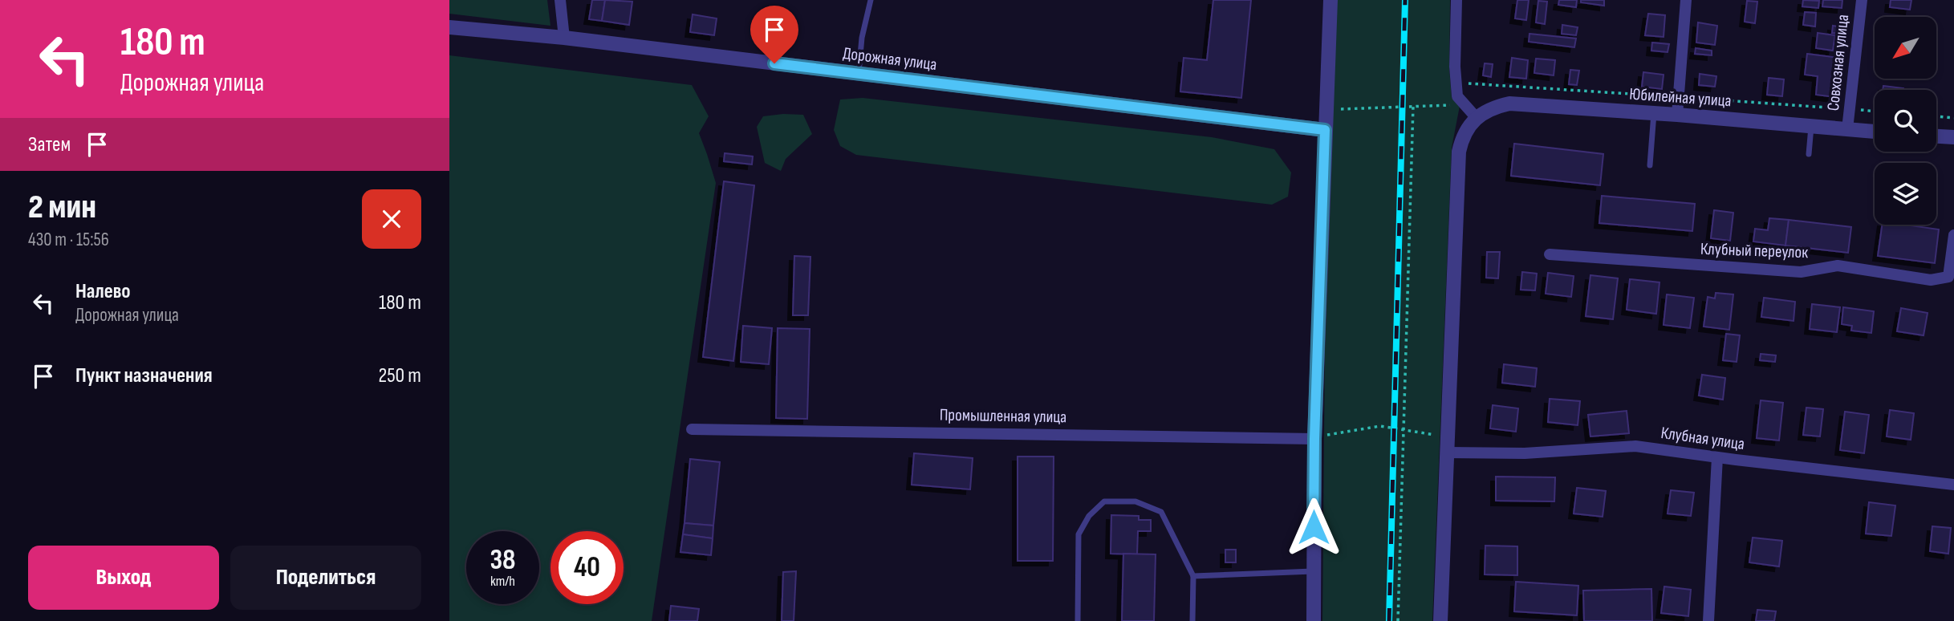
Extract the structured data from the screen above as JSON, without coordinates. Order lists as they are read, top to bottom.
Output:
{
  "streets": {
    "street": [
      "Дорожная улица",
      "Совхозная улица",
      "Юбилейная улица",
      "Клубный переулок",
      "Промышленная улица",
      "Клубная улица"
    ]
  },
  "crossings": [
    ["Совхозная улица", "Юбилейная улица"]
  ],
  "north": "bottom left",
  "page": {
    "turn": ["180 m", "Дорожная улица"],
    "then": "Затем",
    "heading": ["2 мин", "430 m · 15:56"],
    "list": [
      {
        "name": "Налево",
        "note": "Дорожная улица",
        "value": "180 m"
      },
      {
        "name": "Пункт назначения",
        "value": "250 m"
      }
    ],
    "speed": "38 km/h",
    "limit": "40",
    "buttons": ["Выход", "Поделиться"]
  }
}
